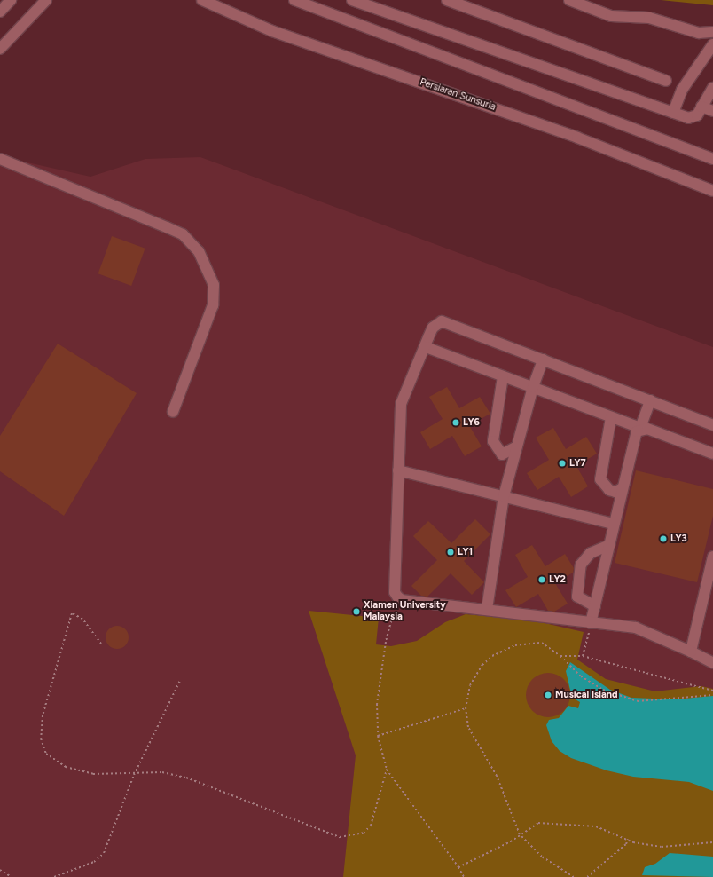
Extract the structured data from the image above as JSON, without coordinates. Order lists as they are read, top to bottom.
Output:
{
  "streets": {
    "street": ["Persiaran Sunsuria"]
  },
  "places": [
    "LY6",
    "LY7",
    "LY3",
    "LY1",
    "LY2",
    "Xiamen University Malaysia",
    "Musical Island"
  ]
}
